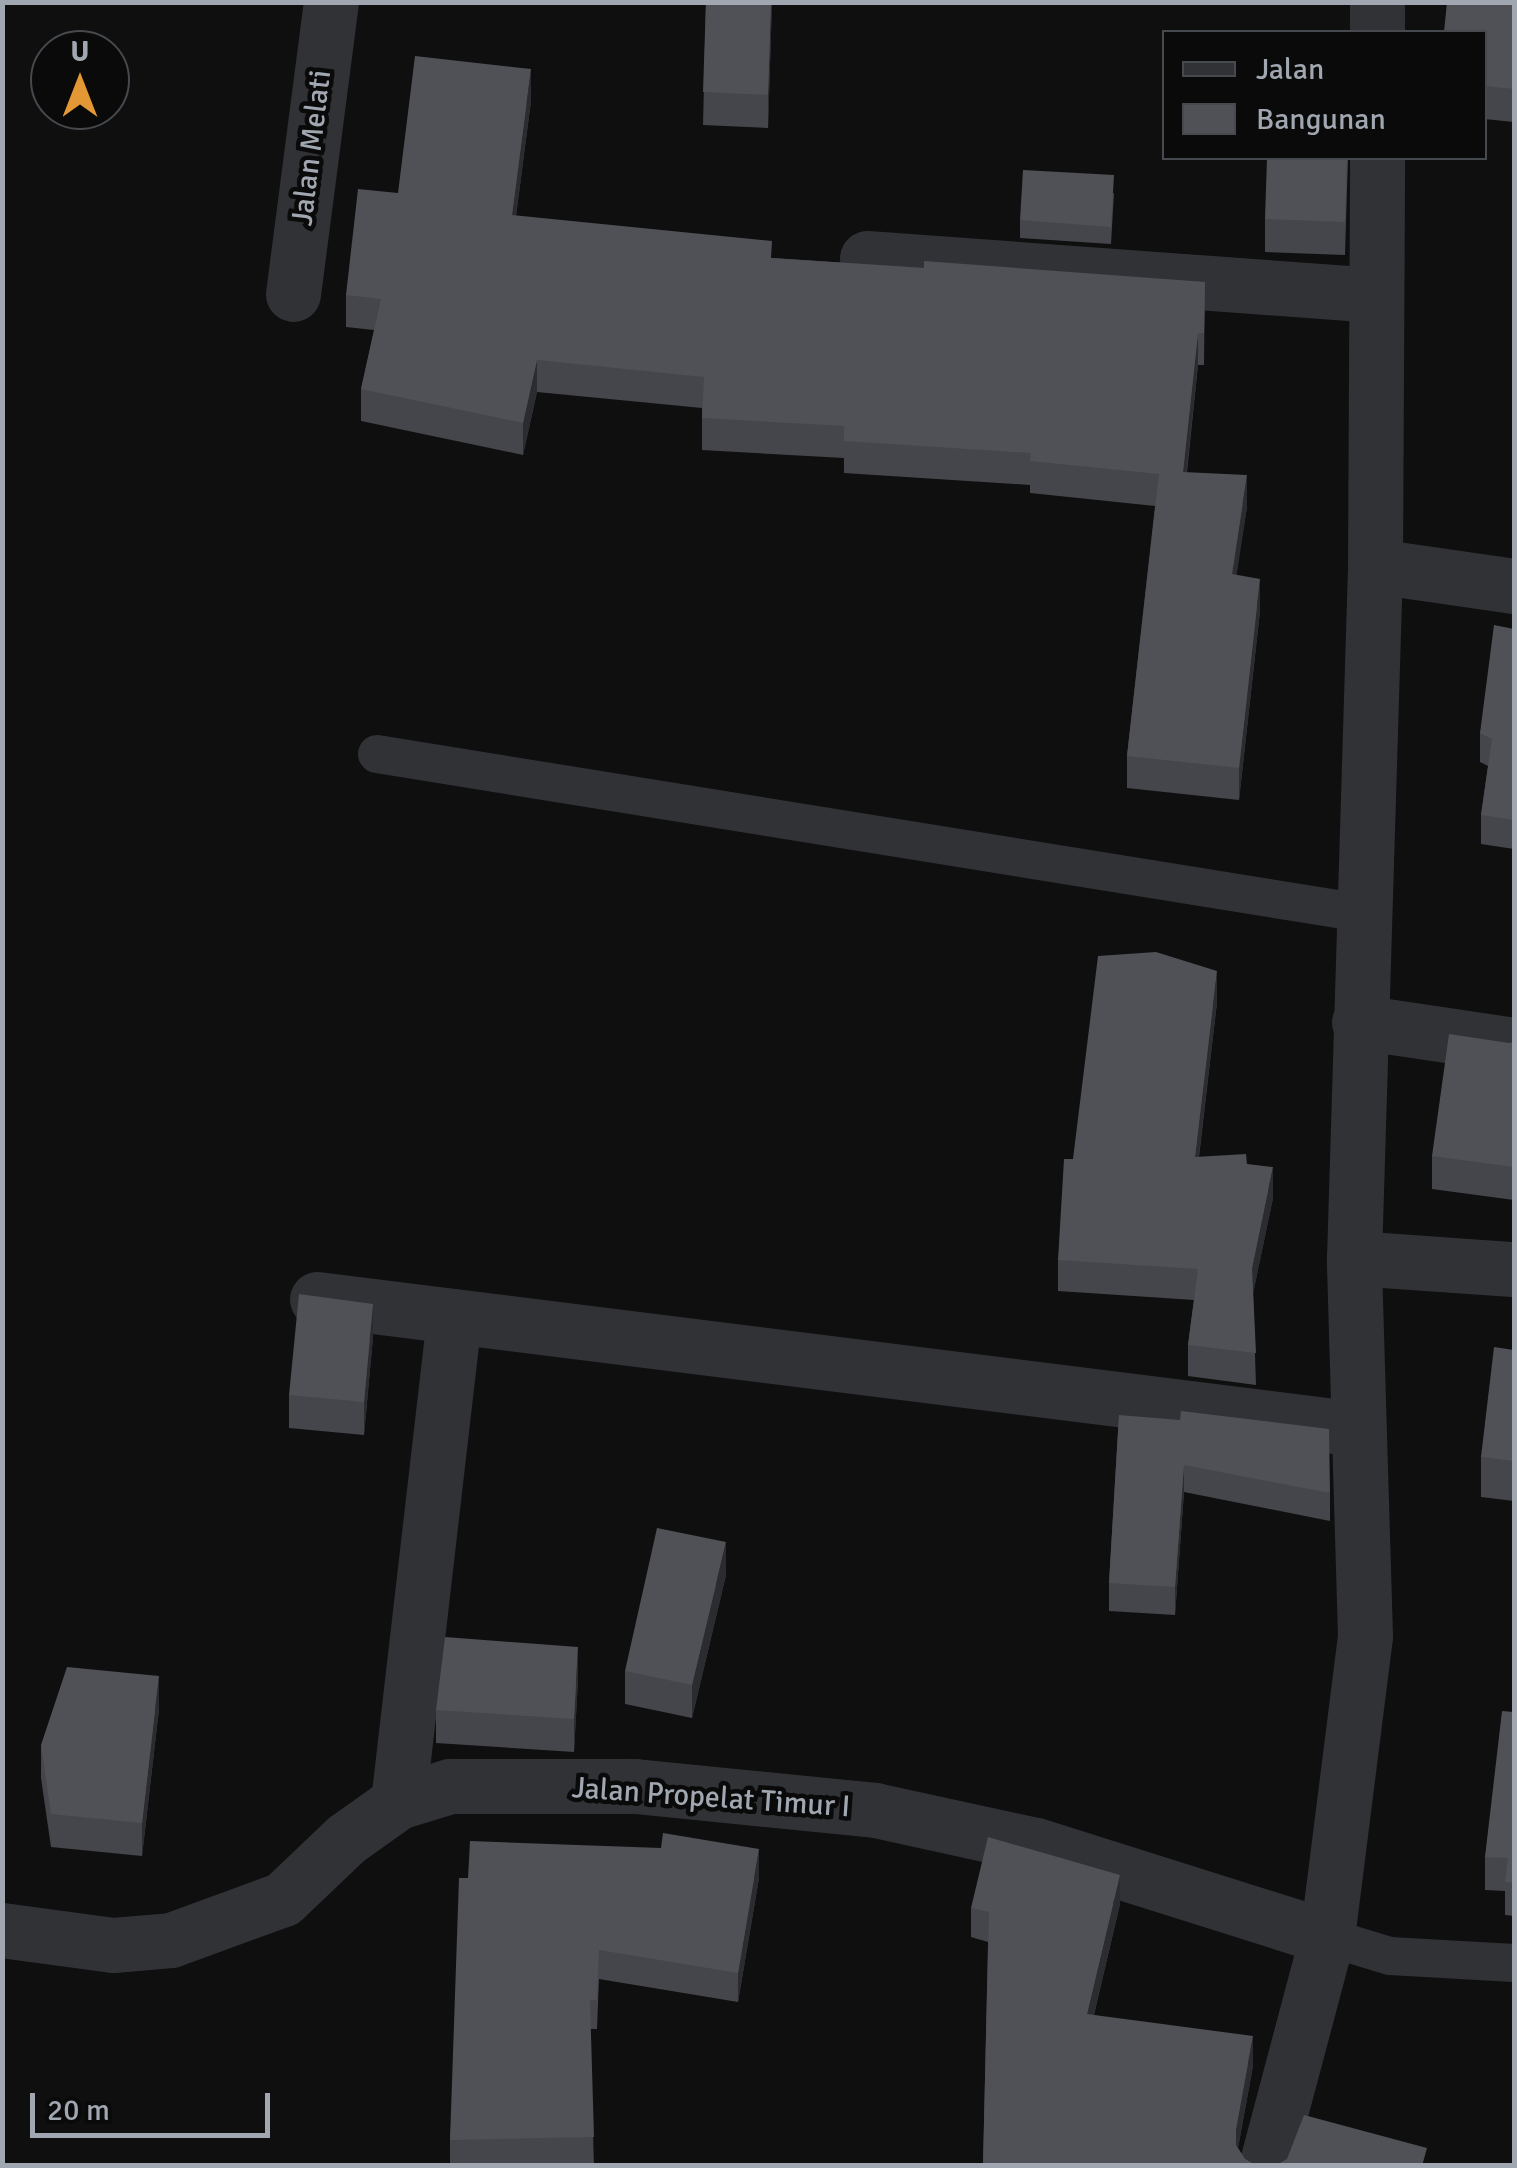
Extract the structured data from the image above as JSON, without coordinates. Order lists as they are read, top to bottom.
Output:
{
  "streets": {
    "street": ["Jalan Melati", "Jalan Propelat Timur I"]
  },
  "legend": ["Jalan", "Bangunan"],
  "scale_bar": "20 m",
  "north": "top"
}
